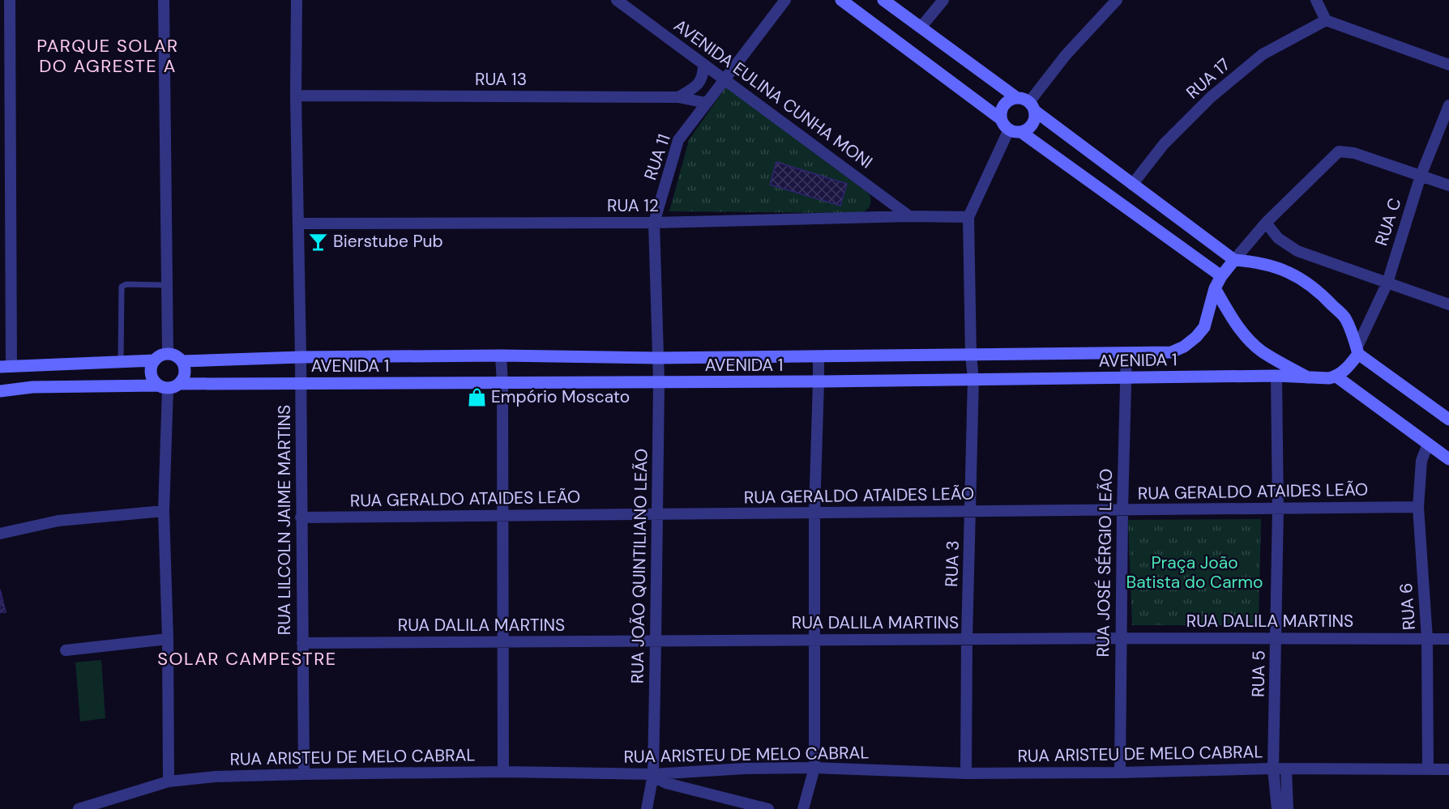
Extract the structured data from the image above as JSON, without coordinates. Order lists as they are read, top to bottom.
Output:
{
  "streets": {
    "street": [
      "RUA 17",
      "RUA 13",
      "AVENIDA EULINA CUNHA MONI",
      "RUA 11",
      "RUA 12",
      "RUA C",
      "AVENIDA 1",
      "RUA GERALDO ATAIDES LEÃO",
      "RUA LILCOLN JAIME MARTINS",
      "RUA JOSÉ SÉRGIO LEÃO",
      "RUA 3",
      "RUA JOÃO QUINTILIANO LEÃO",
      "RUA 6",
      "RUA DALILA MARTINS",
      "RUA 5",
      "RUA ARISTEU DE MELO CABRAL"
    ]
  },
  "crossings": [
    ["RUA 13", "RUA 11"],
    ["AVENIDA EULINA CUNHA MONI", "RUA 11"],
    ["AVENIDA EULINA CUNHA MONI", "RUA 12"],
    ["RUA 11", "RUA 12"],
    ["RUA 11", "AVENIDA 1"],
    ["RUA 11", "RUA JOÃO QUINTILIANO LEÃO"],
    ["RUA 12", "RUA 3"],
    ["AVENIDA 1", "RUA LILCOLN JAIME MARTINS"],
    ["AVENIDA 1", "RUA JOSÉ SÉRGIO LEÃO"],
    ["AVENIDA 1", "RUA 3"],
    ["AVENIDA 1", "RUA JOÃO QUINTILIANO LEÃO"],
    ["AVENIDA 1", "RUA 5"],
    ["RUA GERALDO ATAIDES LEÃO", "RUA LILCOLN JAIME MARTINS"],
    ["RUA GERALDO ATAIDES LEÃO", "RUA JOSÉ SÉRGIO LEÃO"],
    ["RUA GERALDO ATAIDES LEÃO", "RUA 3"],
    ["RUA GERALDO ATAIDES LEÃO", "RUA JOÃO QUINTILIANO LEÃO"],
    ["RUA GERALDO ATAIDES LEÃO", "RUA 6"],
    ["RUA GERALDO ATAIDES LEÃO", "RUA 5"],
    ["RUA LILCOLN JAIME MARTINS", "RUA DALILA MARTINS"],
    ["RUA LILCOLN JAIME MARTINS", "RUA ARISTEU DE MELO CABRAL"],
    ["RUA JOSÉ SÉRGIO LEÃO", "RUA DALILA MARTINS"],
    ["RUA JOSÉ SÉRGIO LEÃO", "RUA ARISTEU DE MELO CABRAL"],
    ["RUA 3", "RUA DALILA MARTINS"],
    ["RUA 3", "RUA ARISTEU DE MELO CABRAL"],
    ["RUA JOÃO QUINTILIANO LEÃO", "RUA DALILA MARTINS"],
    ["RUA JOÃO QUINTILIANO LEÃO", "RUA ARISTEU DE MELO CABRAL"],
    ["RUA 6", "RUA DALILA MARTINS"],
    ["RUA 6", "RUA ARISTEU DE MELO CABRAL"],
    ["RUA DALILA MARTINS", "RUA 5"],
    ["RUA 5", "RUA ARISTEU DE MELO CABRAL"]
  ],
  "districts": ["PARQUE SOLAR DO AGRESTE A", "SOLAR CAMPESTRE"],
  "parks": ["Praça João Batista do Carmo"],
  "places": {
    "bar": ["Bierstube Pub"],
    "shop": ["Empório Moscato"]
  }
}
